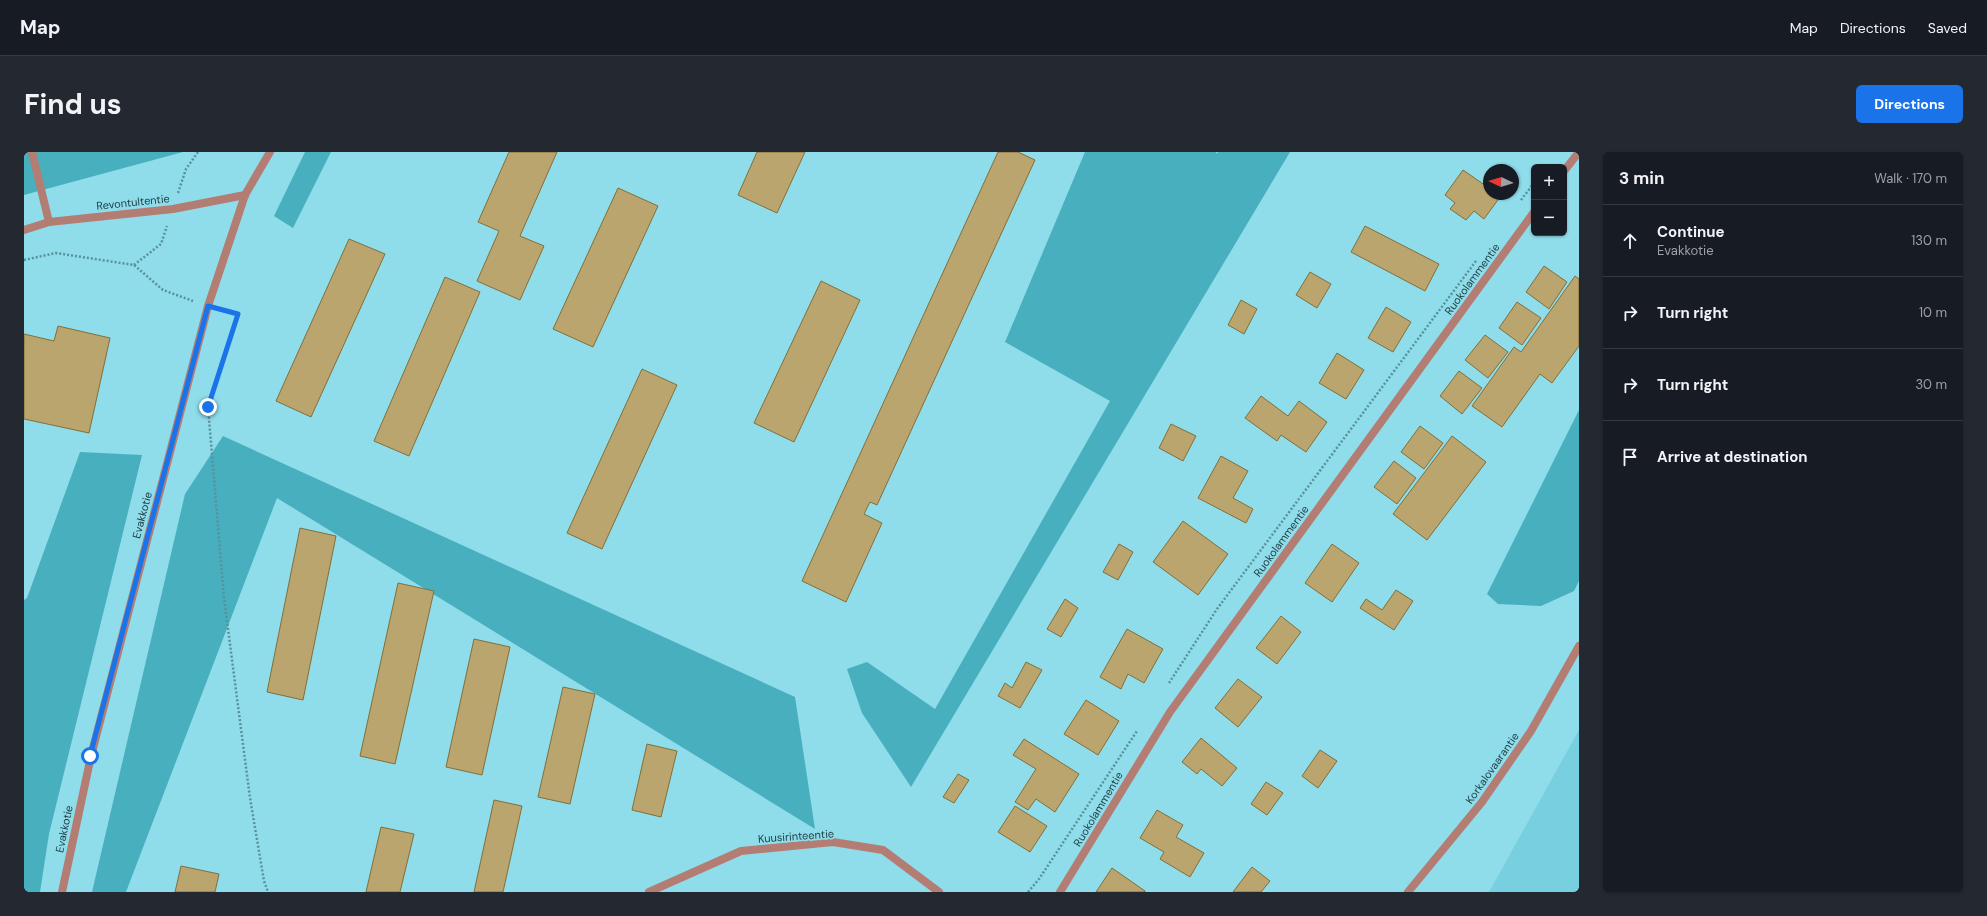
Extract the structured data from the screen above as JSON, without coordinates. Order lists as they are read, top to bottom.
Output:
{
  "streets": {
    "street": [
      "Revontultentie",
      "Ruokolammentie",
      "Evakkotie",
      "Korkalovaarantie",
      "Kuusirinteentie"
    ]
  },
  "crossings": [
    ["Revontultentie", "Evakkotie"]
  ],
  "north": "left",
  "page": {
    "header": "Map",
    "nav": ["Map", "Directions", "Saved"],
    "buttons": "Directions",
    "title": "Find us",
    "heading": ["3 min", "Walk · 170 m"],
    "map_buttons": ["+", "−"],
    "list": [
      ["Continue", "Evakkotie", "130 m"],
      ["Turn right", "10 m"],
      ["Turn right", "30 m"],
      "Arrive at destination"
    ]
  }
}
